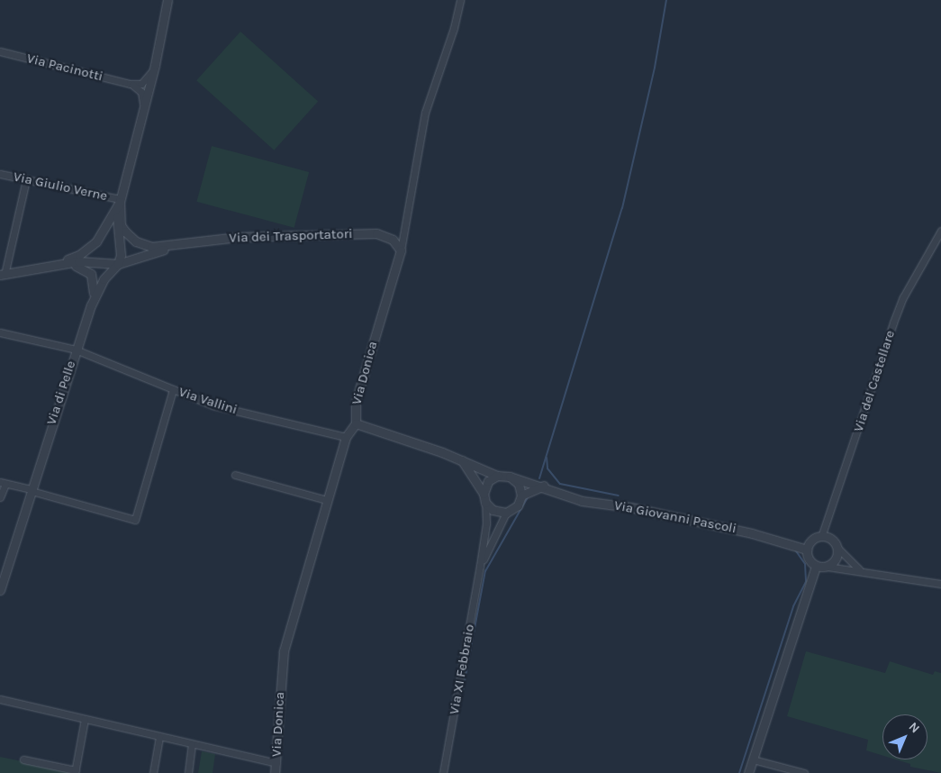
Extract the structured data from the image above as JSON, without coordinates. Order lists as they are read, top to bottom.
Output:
{
  "streets": {
    "street": [
      "Via Pacinotti",
      "Via Giulio Verne",
      "Via dei Trasportatori",
      "Via Donica",
      "Via del Castellare",
      "Via di Pelle",
      "Via Vallini",
      "Via Giovanni Pascoli",
      "Via XI Febbraio"
    ]
  },
  "crossings": [
    ["Via Giulio Verne", "Via dei Trasportatori"],
    ["Via dei Trasportatori", "Via Donica"],
    ["Via dei Trasportatori", "Via di Pelle"],
    ["Via Donica", "Via Vallini"],
    ["Via Donica", "Via Giovanni Pascoli"],
    ["Via del Castellare", "Via Giovanni Pascoli"],
    ["Via di Pelle", "Via Vallini"],
    ["Via Giovanni Pascoli", "Via XI Febbraio"]
  ],
  "north": "top right"
}
